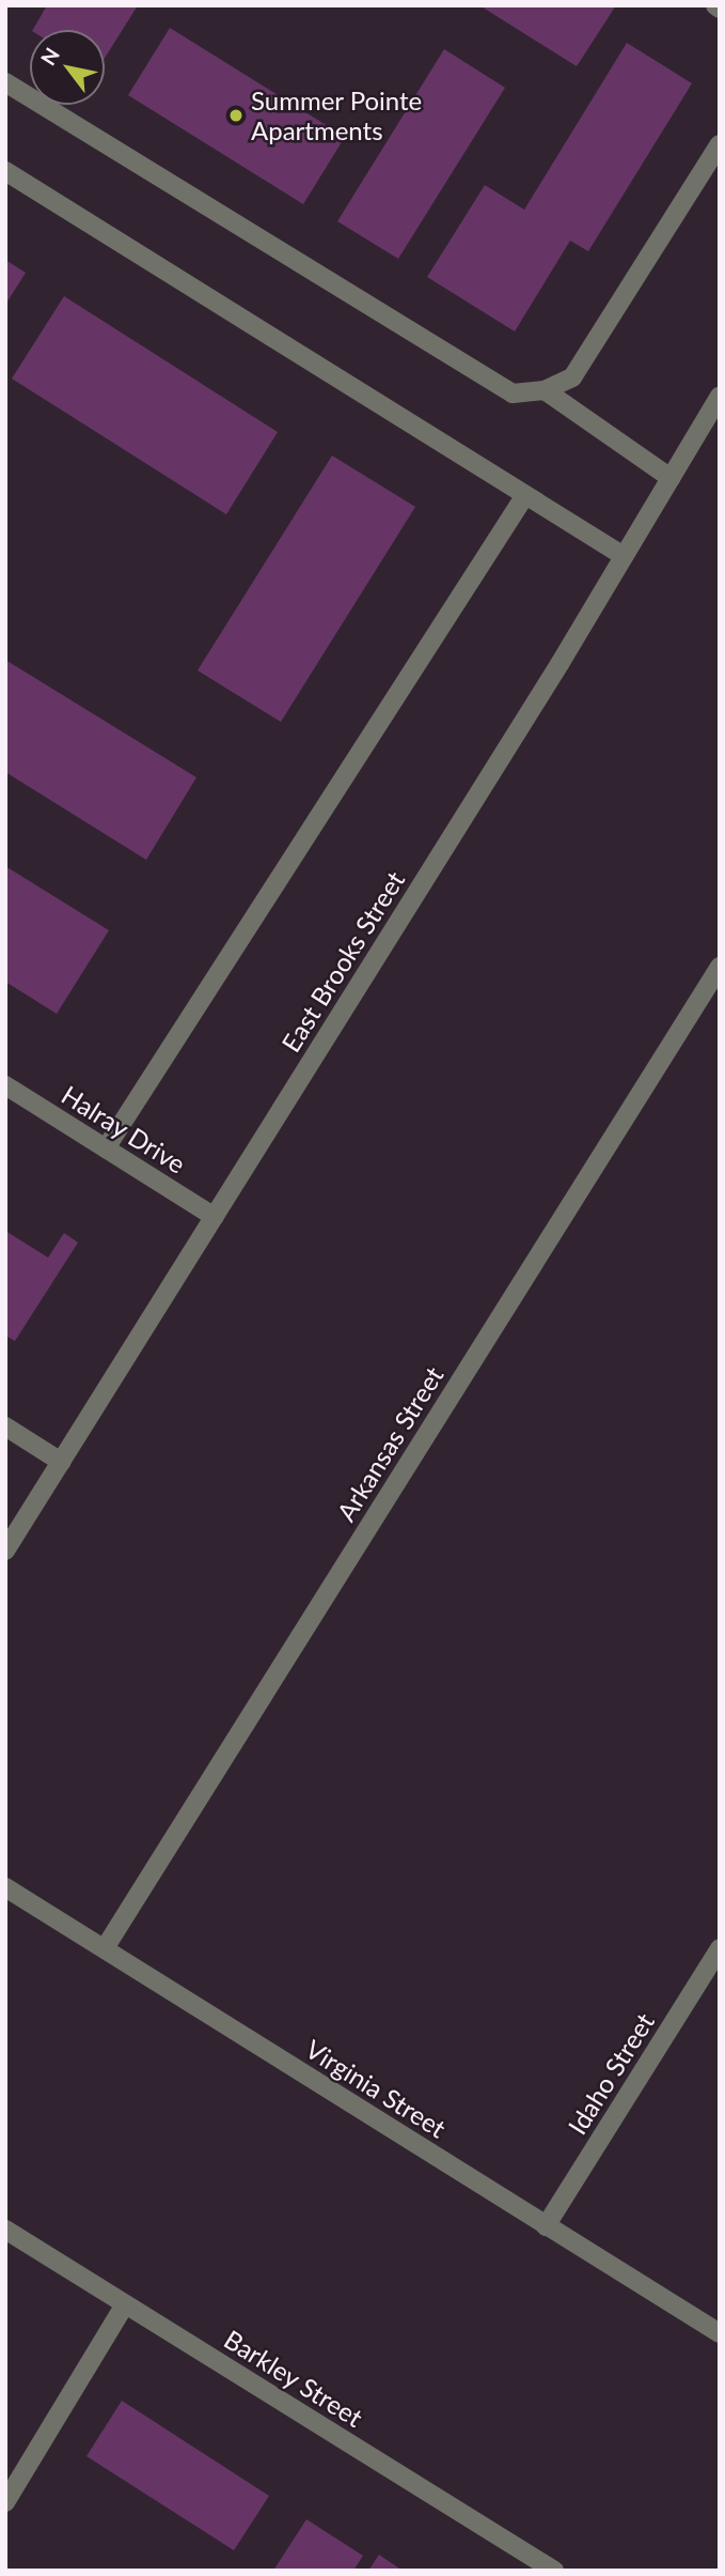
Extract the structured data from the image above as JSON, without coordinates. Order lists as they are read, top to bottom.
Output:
{
  "streets": {
    "street": [
      "East Brooks Street",
      "Halray Drive",
      "Arkansas Street",
      "Idaho Street",
      "Virginia Street",
      "Barkley Street"
    ]
  },
  "crossings": [
    ["East Brooks Street", "Halray Drive"],
    ["Arkansas Street", "Virginia Street"],
    ["Idaho Street", "Virginia Street"]
  ],
  "places": ["Summer Pointe Apartments"],
  "north": "top left"
}
